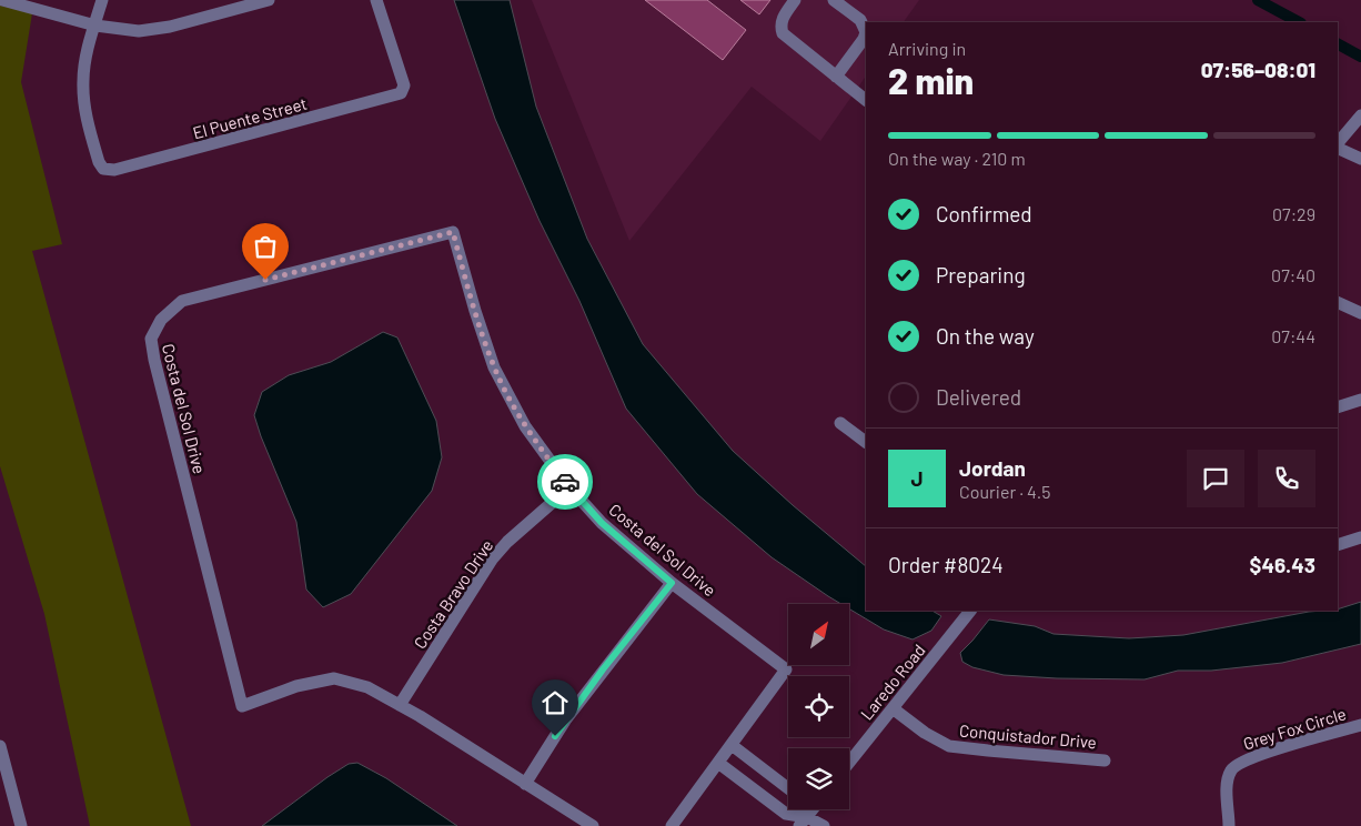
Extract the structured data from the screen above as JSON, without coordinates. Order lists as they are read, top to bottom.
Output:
{
  "streets": {
    "street": [
      "El Puente Street",
      "Costa del Sol Drive",
      "Costa Bravo Drive",
      "Laredo Road",
      "Grey Fox Circle",
      "Conquistador Drive"
    ]
  },
  "crossings": [
    ["Costa del Sol Drive", "Costa Bravo Drive"],
    ["Laredo Road", "Conquistador Drive"]
  ],
  "north": "top right",
  "page": {
    "heading": ["2 min", "Arriving in", "07:56–08:01"],
    "panel": [
      "Jordan",
      "Courier · 4.5",
      "Order #8024",
      "$46.43"
    ],
    "bar": "On the way · 210 m",
    "list": [
      ["Confirmed", "07:29"],
      ["Preparing", "07:40"],
      ["On the way", "07:44"],
      "Delivered"
    ],
    "round": "J"
  }
}
